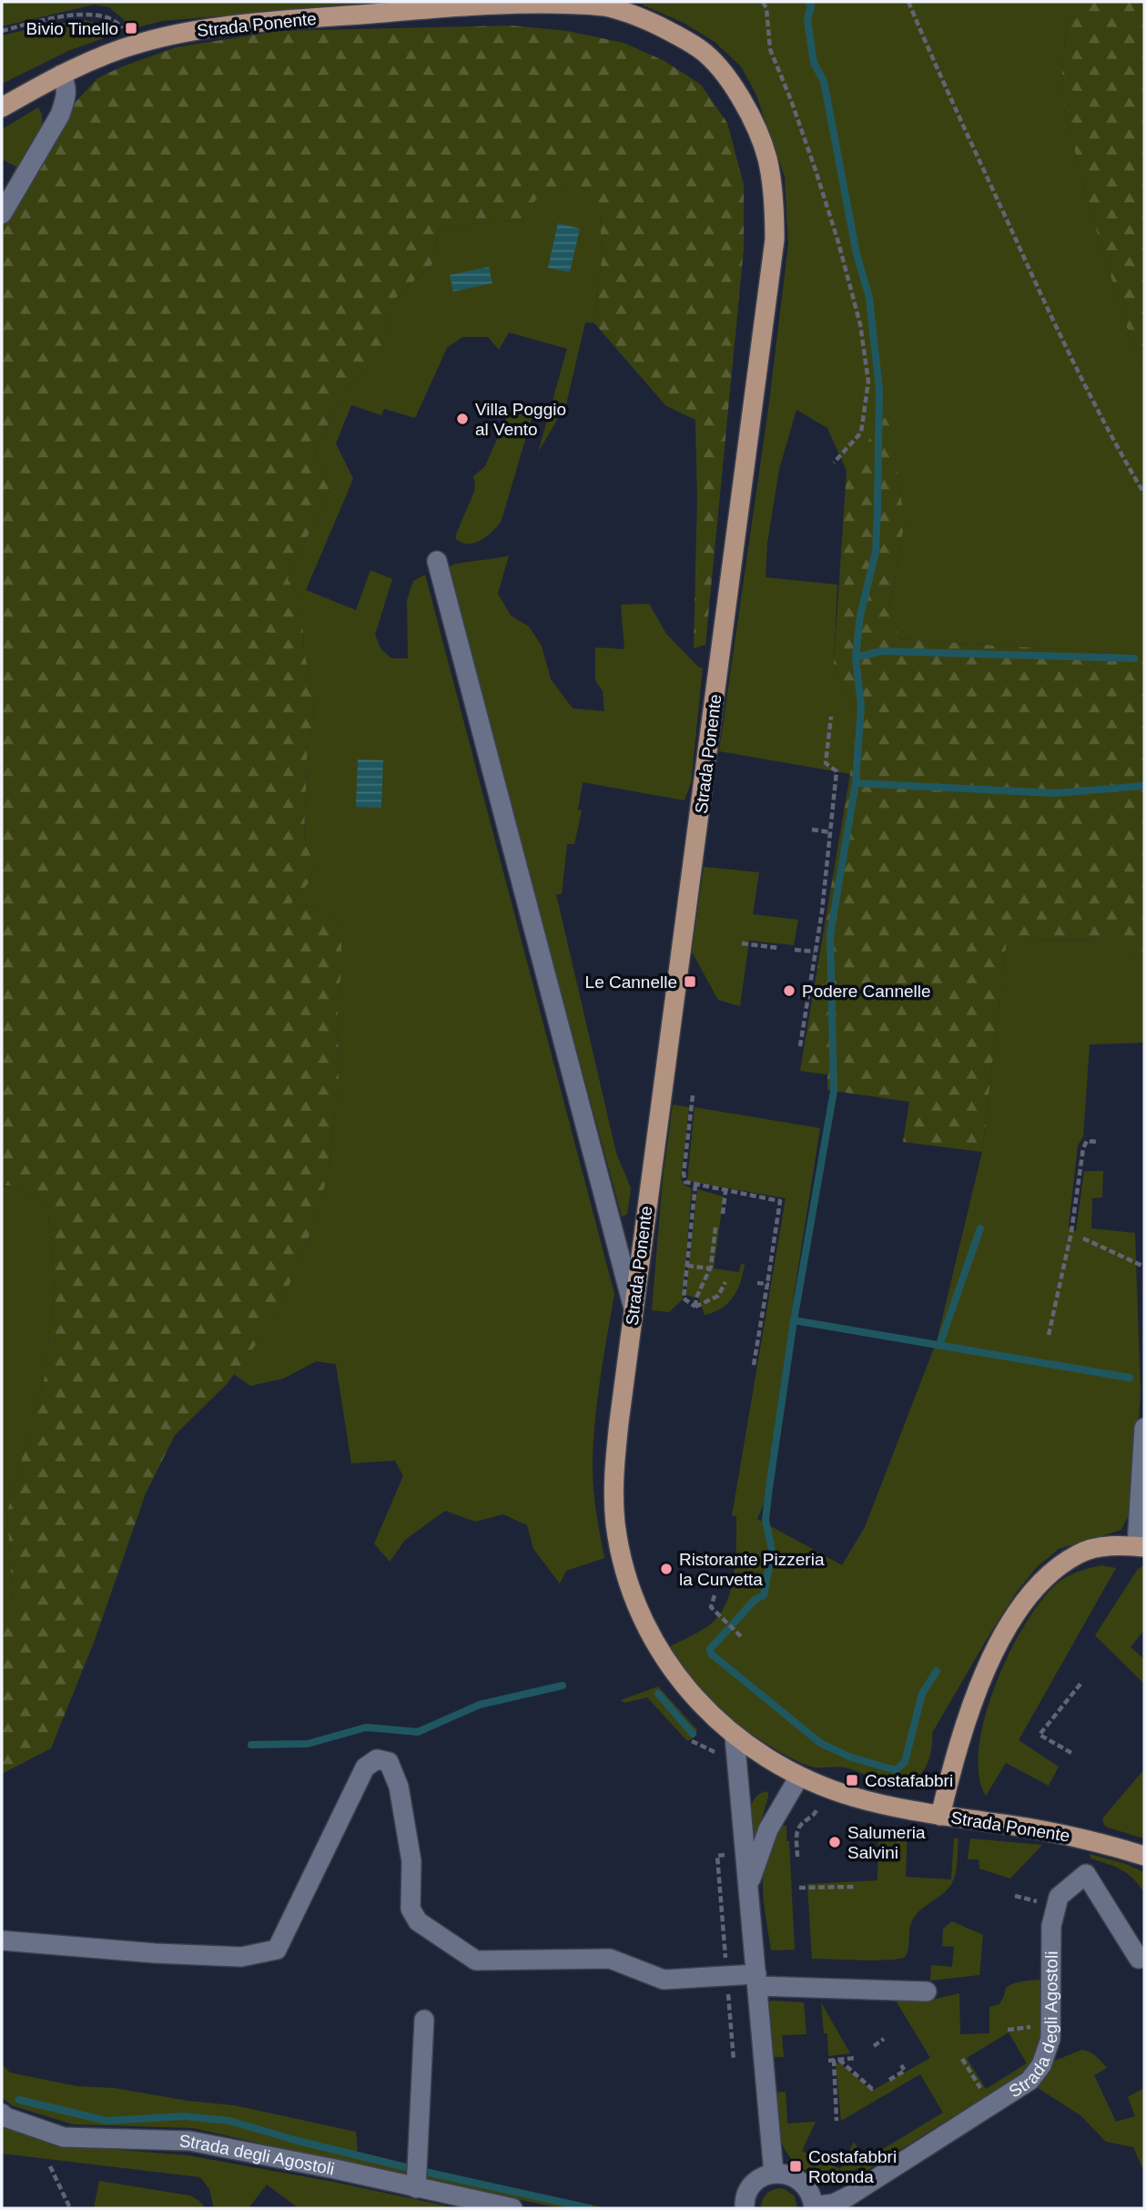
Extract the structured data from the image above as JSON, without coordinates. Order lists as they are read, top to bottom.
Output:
{
  "streets": {
    "main road": ["Strada Ponente"],
    "street": ["Strada degli Agostoli"]
  },
  "places": {
    "transit": [
      "Bivio Tinello",
      "Le Cannelle",
      "Costafabbri",
      "Costafabbri Rotonda"
    ],
    "other": [
      "Villa Poggio al Vento",
      "Podere Cannelle",
      "Ristorante Pizzeria la Curvetta",
      "Salumeria Salvini"
    ]
  }
}
